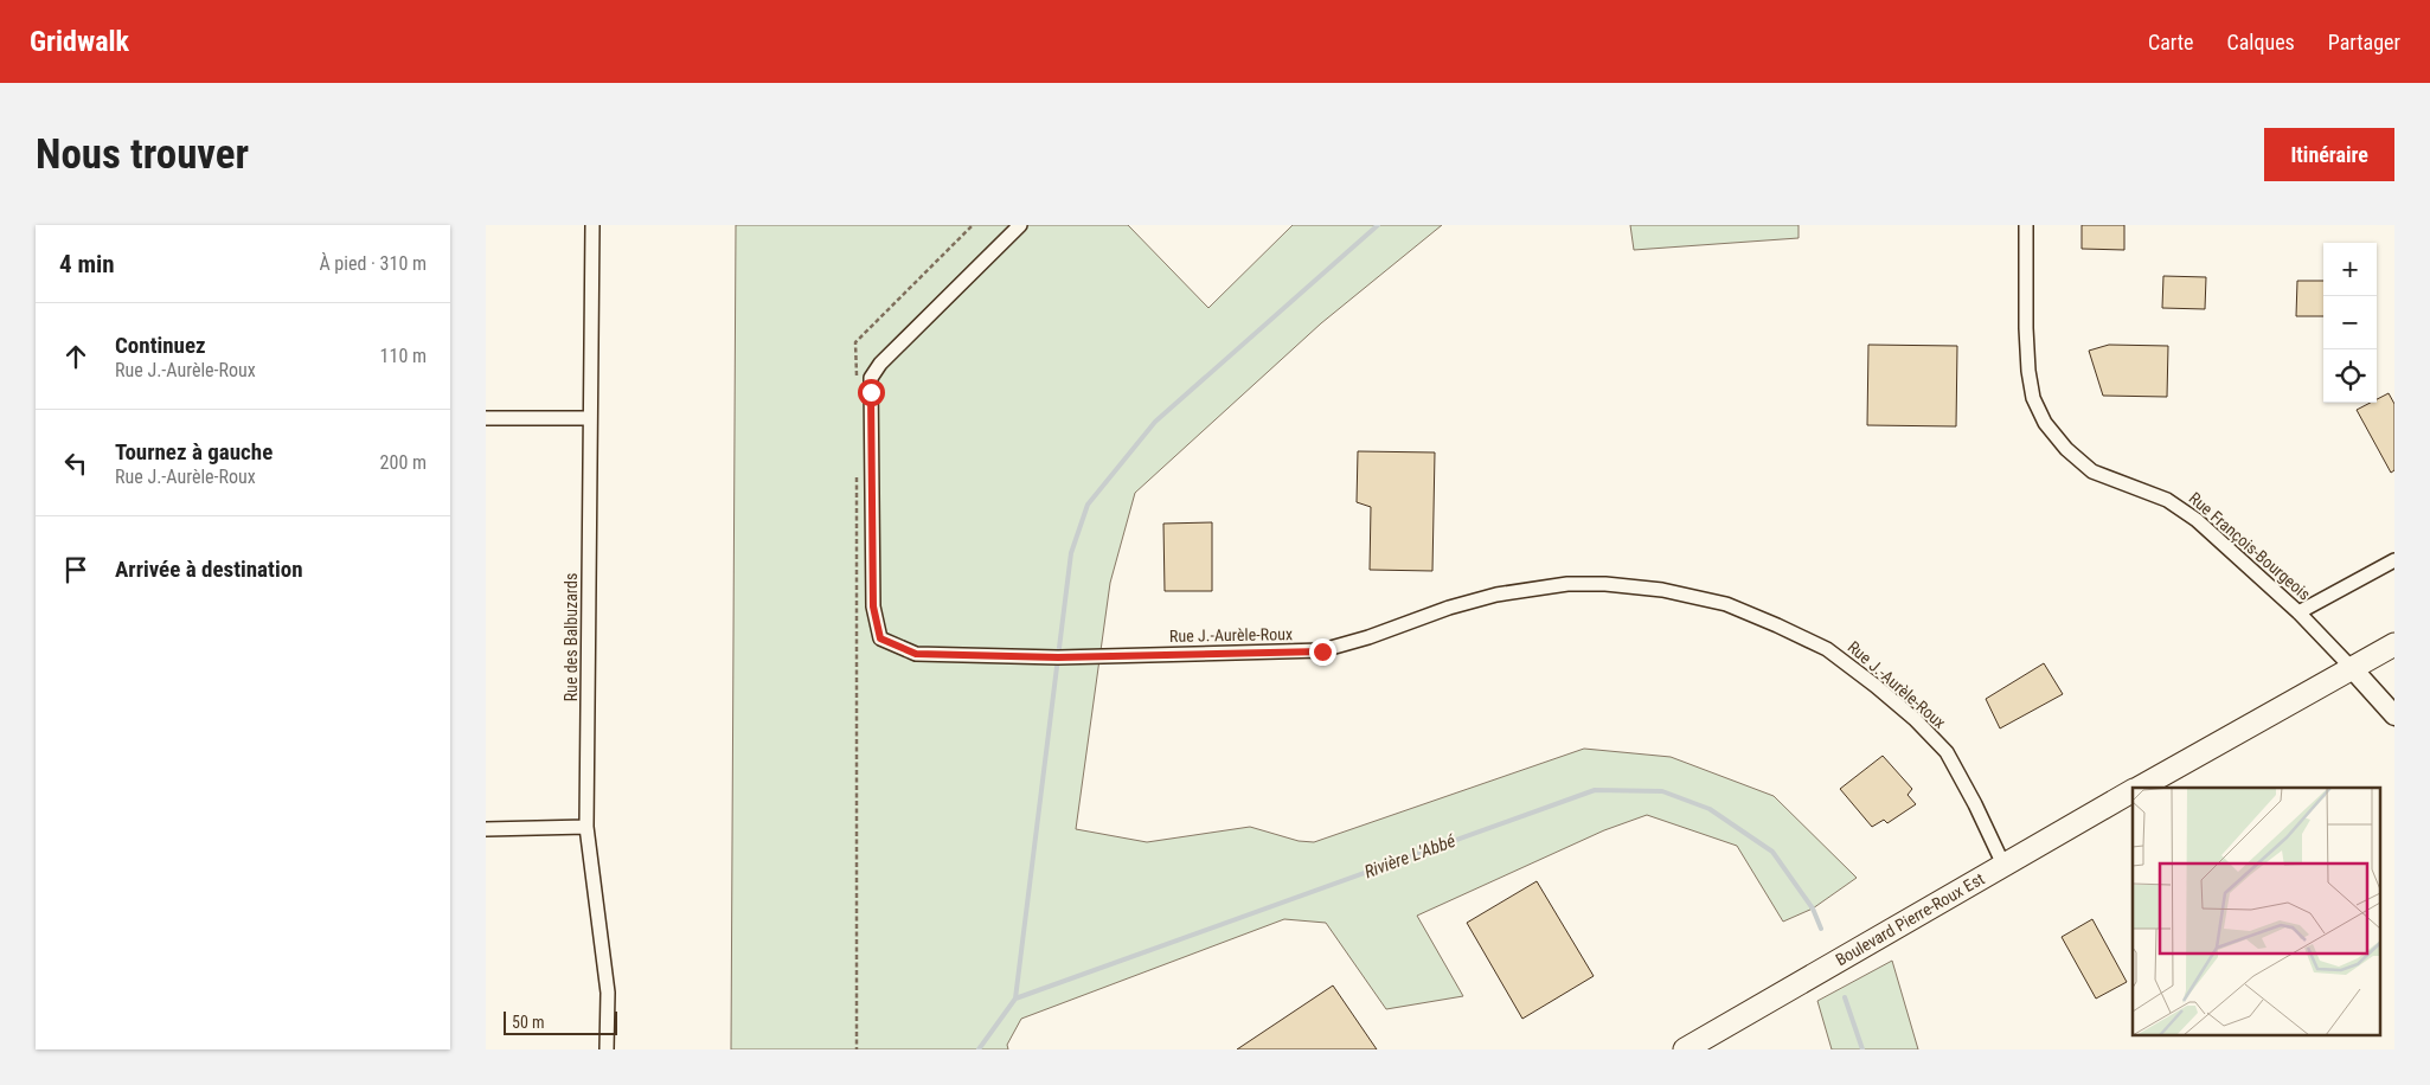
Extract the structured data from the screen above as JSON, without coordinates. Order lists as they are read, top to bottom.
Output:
{
  "streets": {
    "main road": ["Boulevard Pierre-Roux Est"],
    "street": ["Rue François-Bourgeois", "Rue J.-Aurèle-Roux", "Rue des Balbuzards"]
  },
  "crossings": [
    ["Rue François-Bourgeois", "Boulevard Pierre-Roux Est"],
    ["Rue J.-Aurèle-Roux", "Boulevard Pierre-Roux Est"]
  ],
  "water": ["Rivière L'Abbé"],
  "scale_bar": "50 m",
  "page": {
    "header": "Gridwalk",
    "nav": ["Carte", "Calques", "Partager"],
    "buttons": "Itinéraire",
    "title": "Nous trouver",
    "heading": ["4 min", "À pied · 310 m"],
    "map_buttons": ["+", "−"],
    "list": [
      ["Continuez", "Rue J.-Aurèle-Roux", "110 m"],
      ["Tournez à gauche", "Rue J.-Aurèle-Roux", "200 m"],
      "Arrivée à destination"
    ],
    "scale": "50 m"
  }
}
